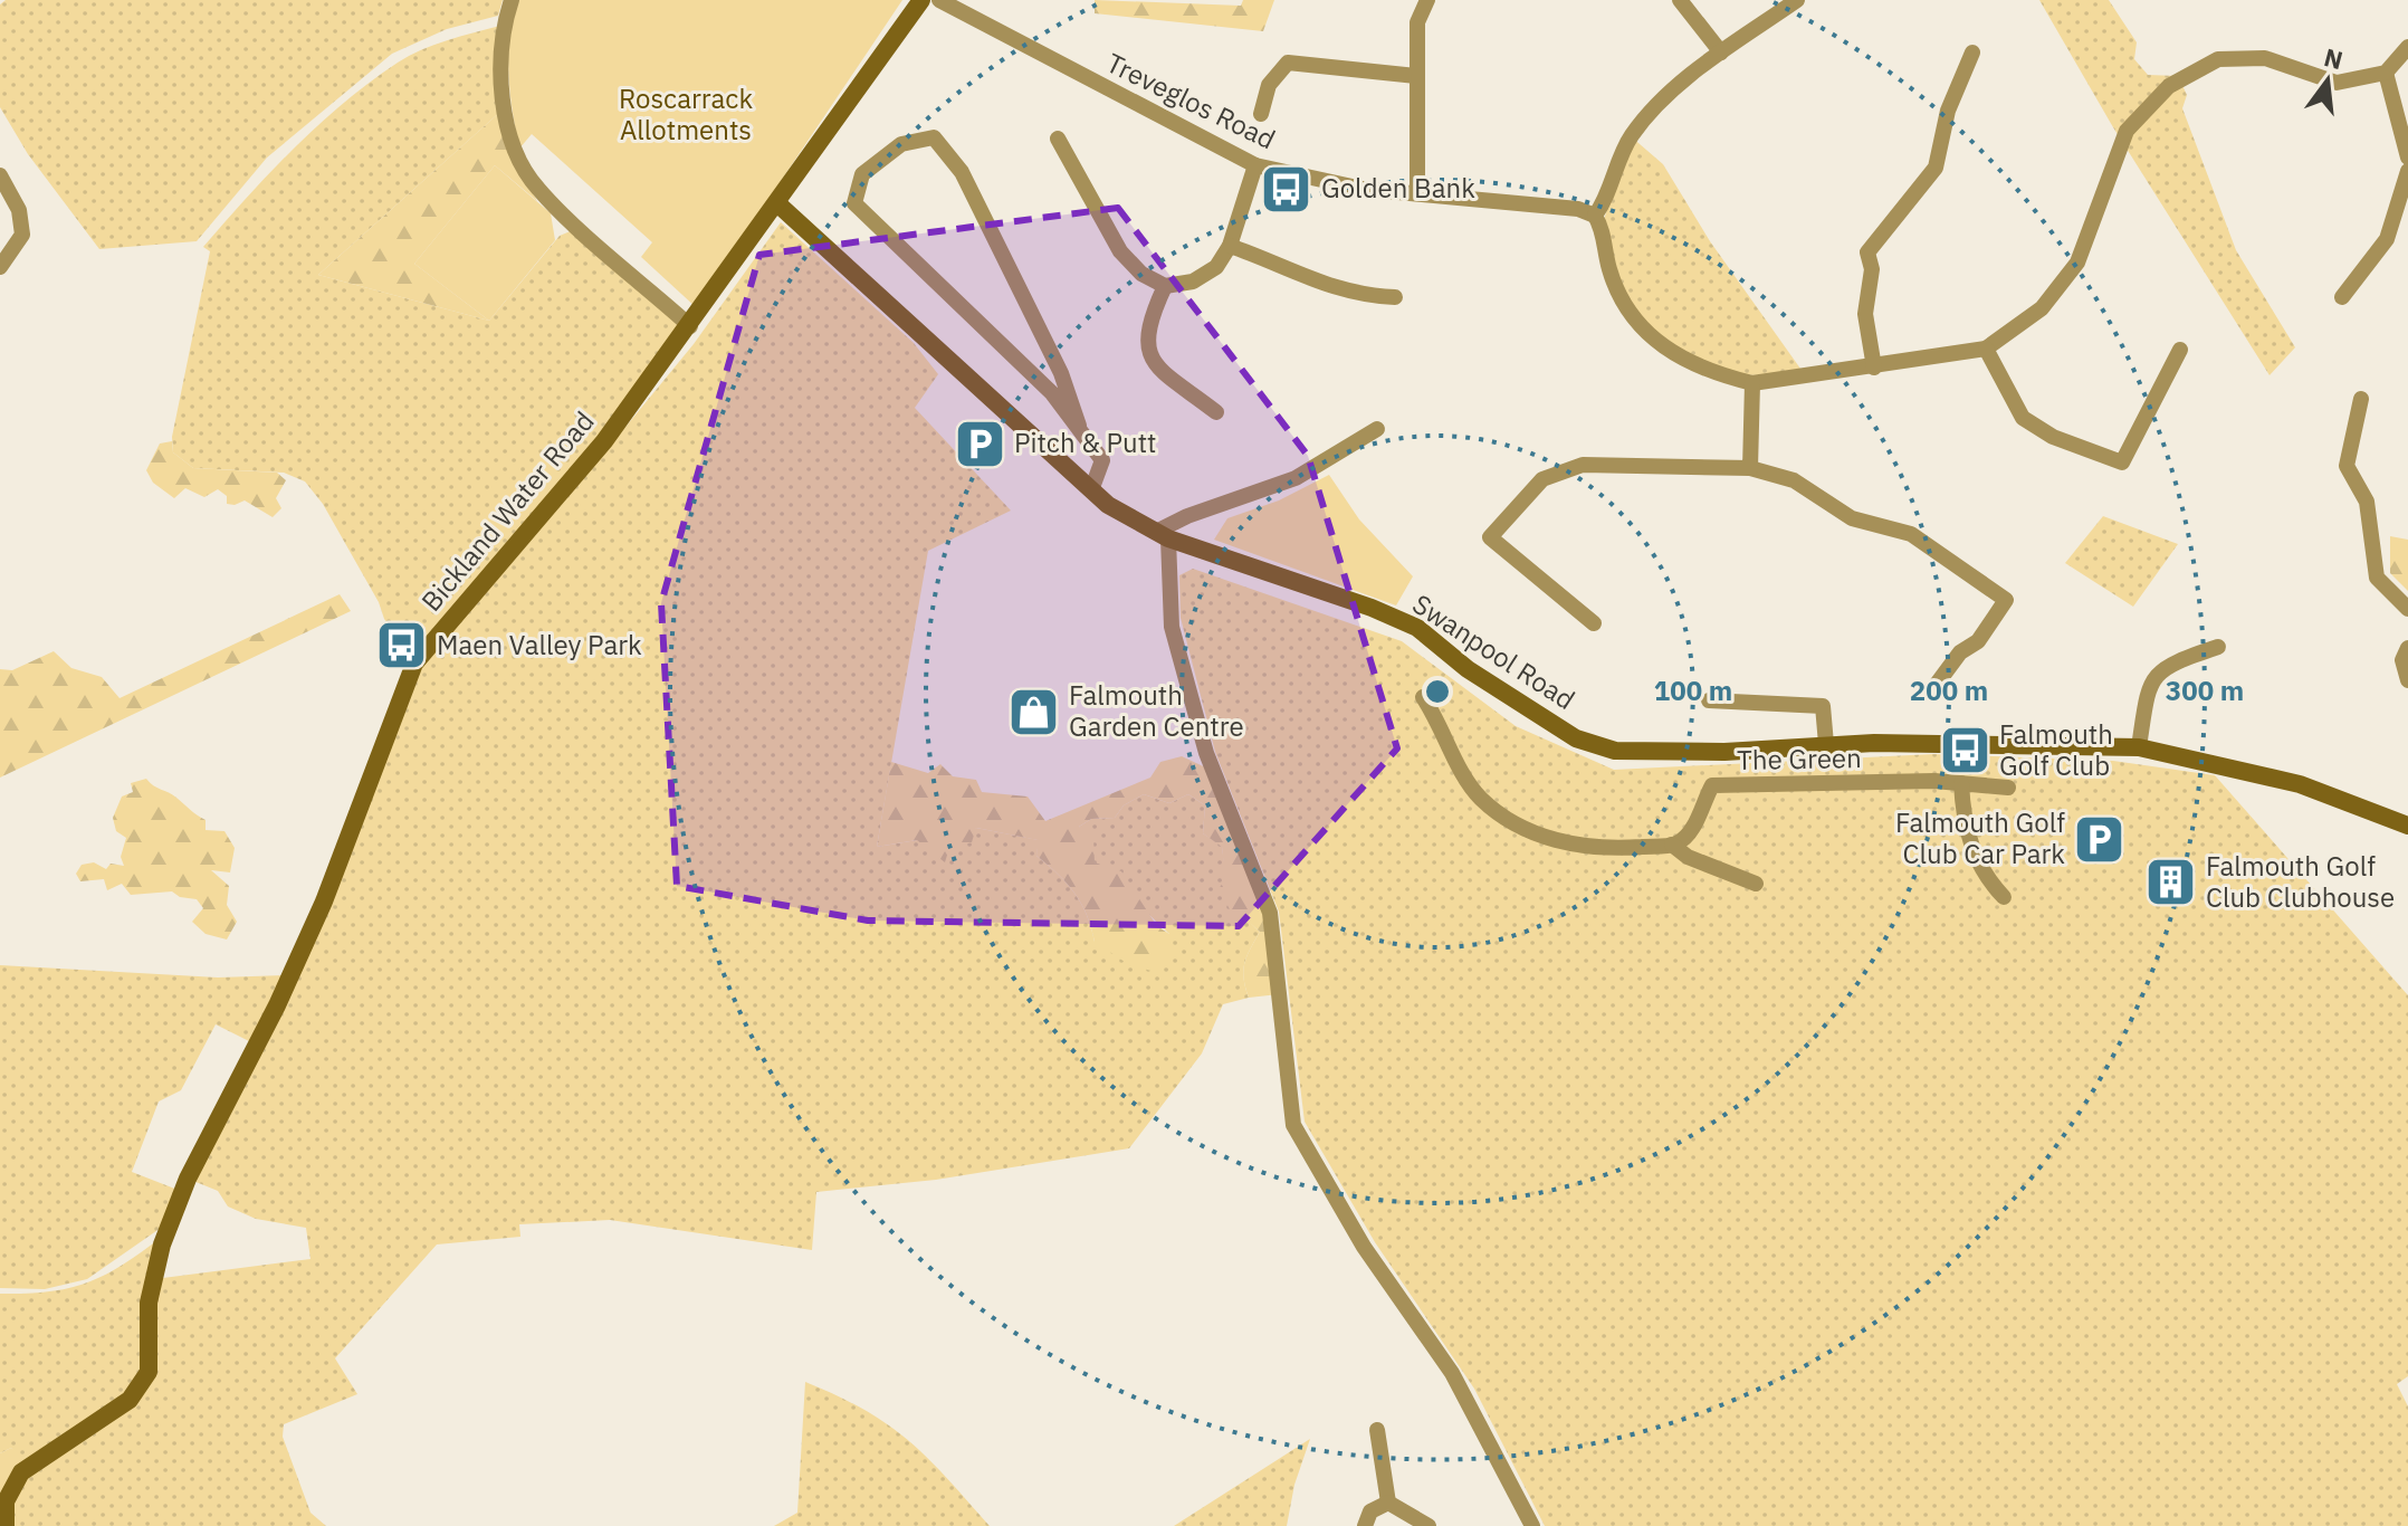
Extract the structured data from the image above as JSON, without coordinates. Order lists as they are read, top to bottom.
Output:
{
  "streets": {
    "street": [
      "Treveglos Road",
      "Bickland Water Road",
      "Swanpool Road",
      "The Green"
    ]
  },
  "crossings": [
    ["Bickland Water Road", "Swanpool Road"]
  ],
  "parks": ["Roscarrack Allotments"],
  "places": {
    "bus stop": ["Golden Bank", "Maen Valley Park", "Falmouth Golf Club"],
    "parking": ["Pitch & Putt", "Falmouth Golf Club Car Park"],
    "shop": ["Falmouth Garden Centre"],
    "building": ["Falmouth Golf Club Clubhouse"]
  },
  "north": "top",
  "rings": ["100 m", "200 m", "300 m"]
}
